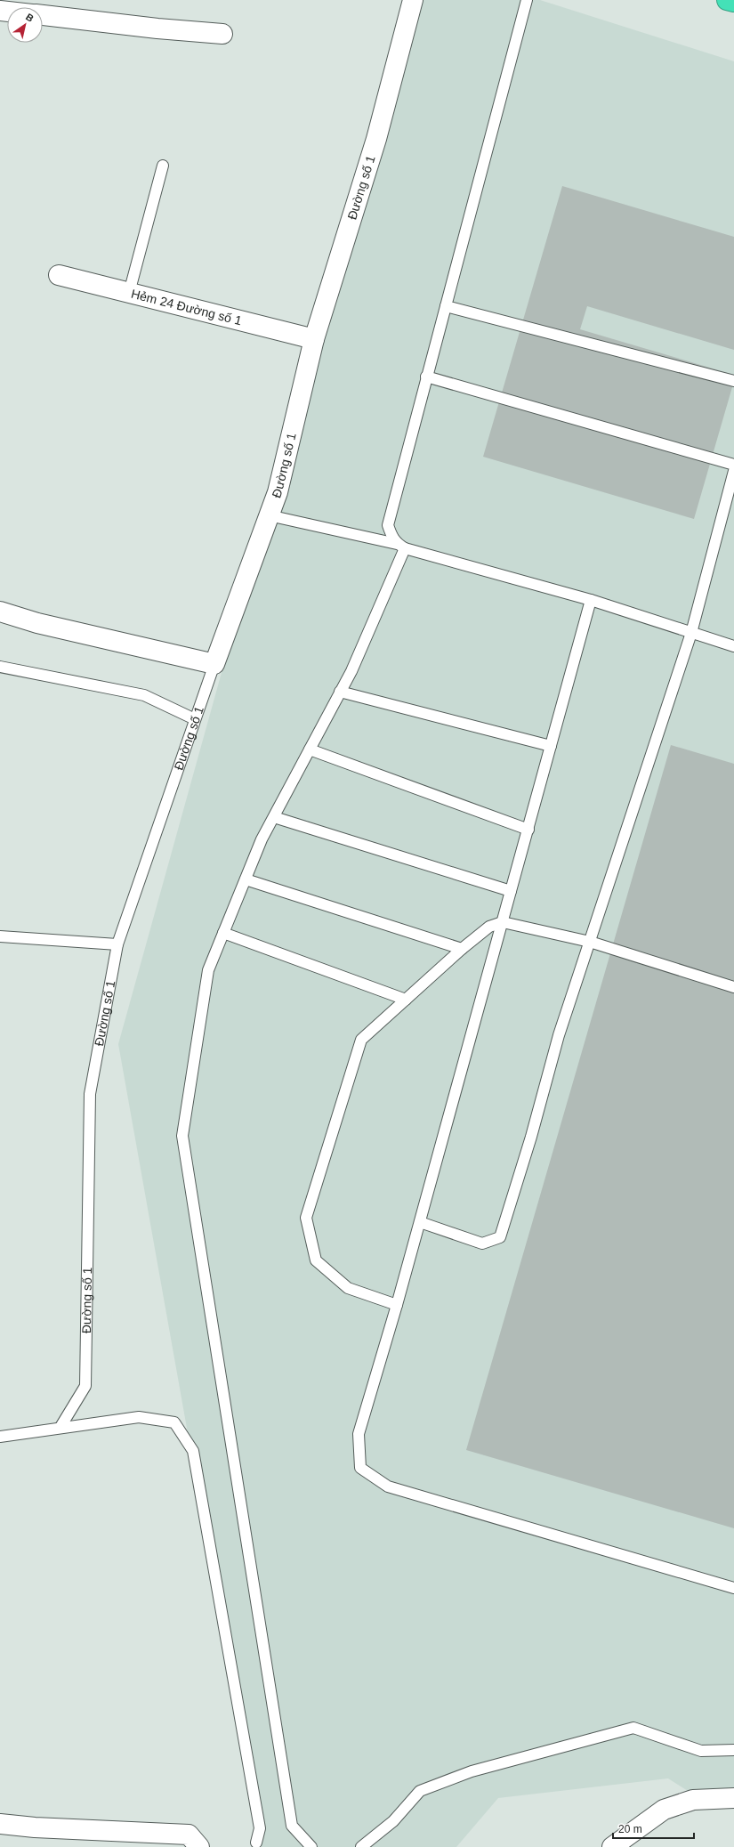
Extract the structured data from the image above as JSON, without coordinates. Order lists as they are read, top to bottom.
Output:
{
  "streets": {
    "street": ["Đường số 1", "Hẻm 24 Đường số 1"]
  },
  "crossings": [
    ["Đường số 1", "Hẻm 24 Đường số 1"]
  ],
  "scale_bar": "20 m",
  "north": "top right"
}
